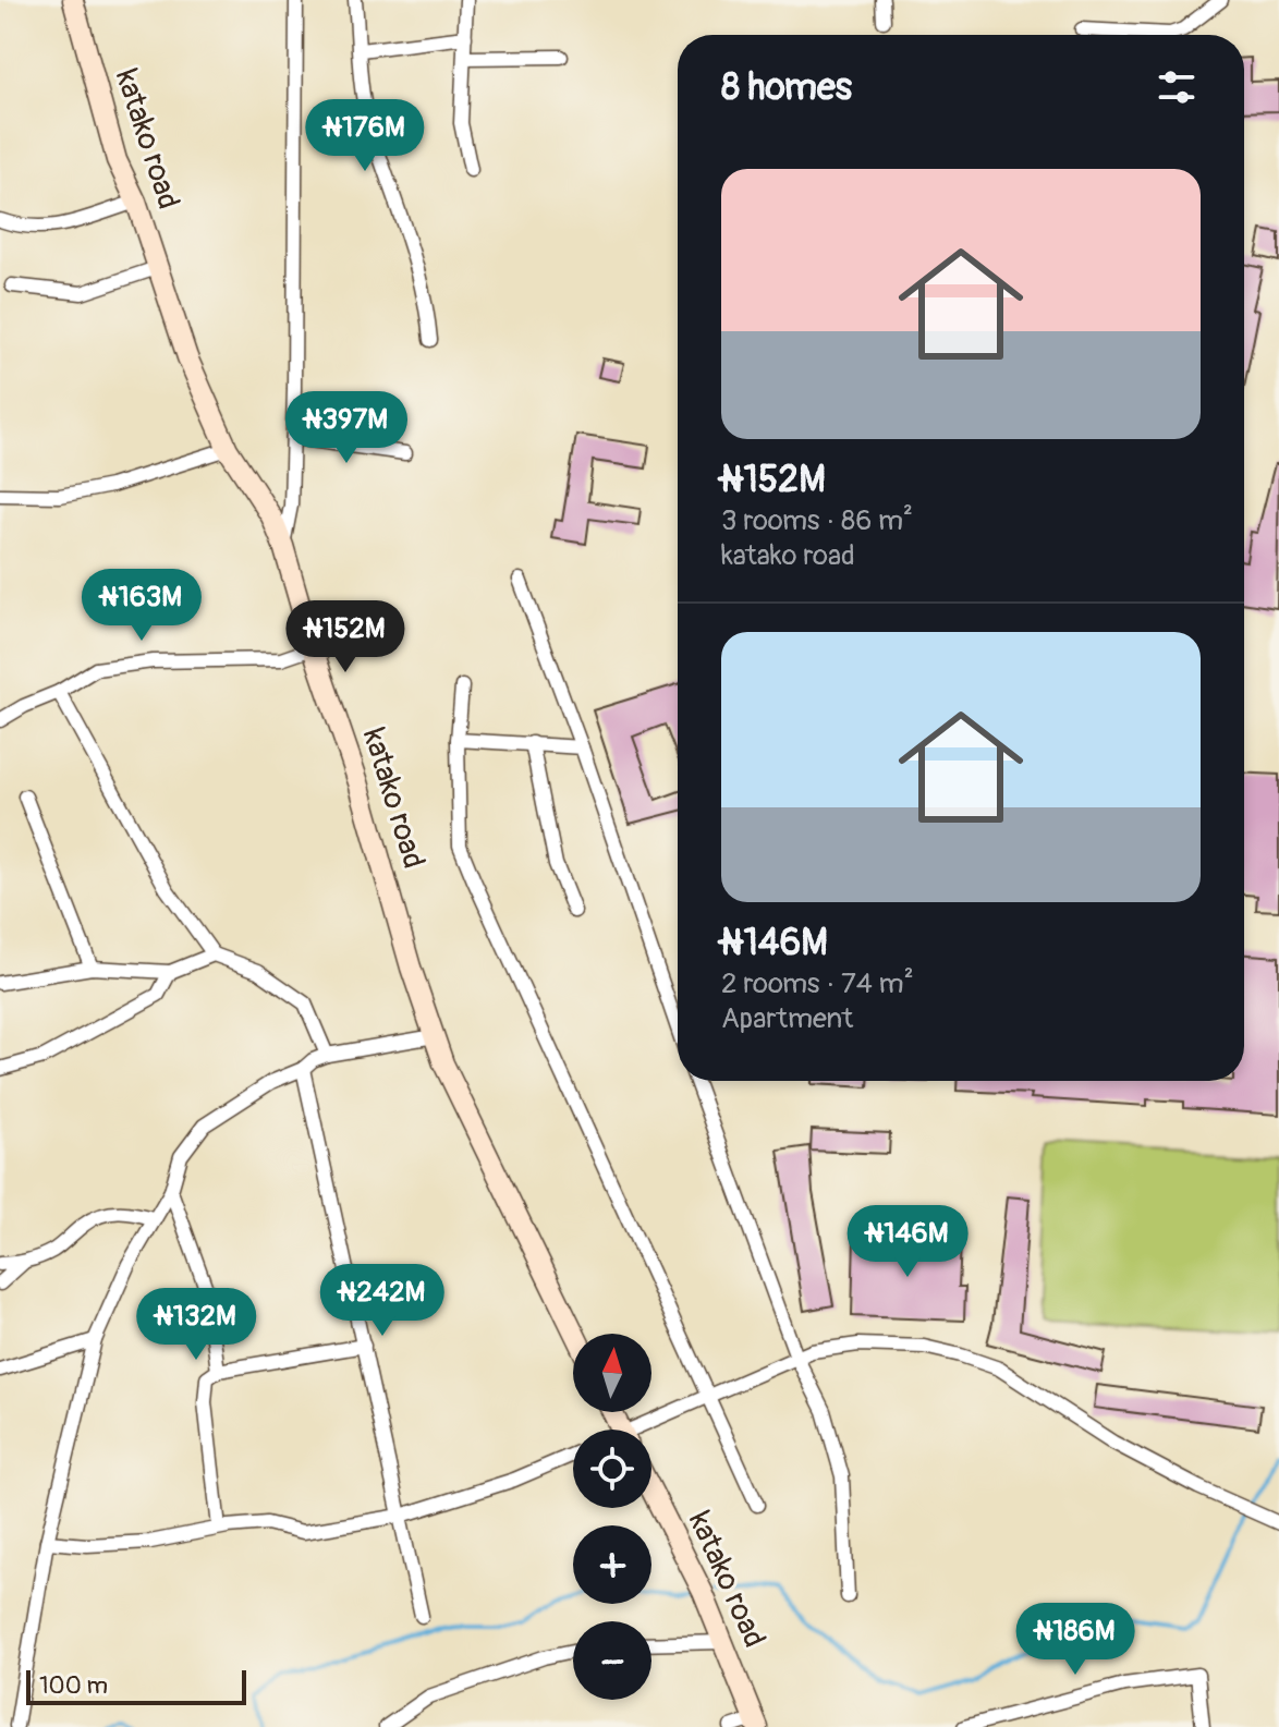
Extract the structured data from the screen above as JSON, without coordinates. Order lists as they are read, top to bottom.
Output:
{
  "streets": {
    "street": ["katako road"]
  },
  "scale_bar": "100 m",
  "north": "top",
  "page": {
    "heading": "8 homes",
    "price": [
      "₦176M",
      "₦397M",
      "₦163M",
      "₦152M",
      "₦146M",
      "₦242M",
      "₦132M",
      "₦186M"
    ],
    "list": [
      {
        "name": "₦152M",
        "note": "3 rooms · 86 m² · katako road"
      },
      {
        "name": "₦146M",
        "note": "2 rooms · 74 m² · Apartment"
      }
    ],
    "map_buttons": ["+", "−"],
    "scale": "100 m"
  }
}
